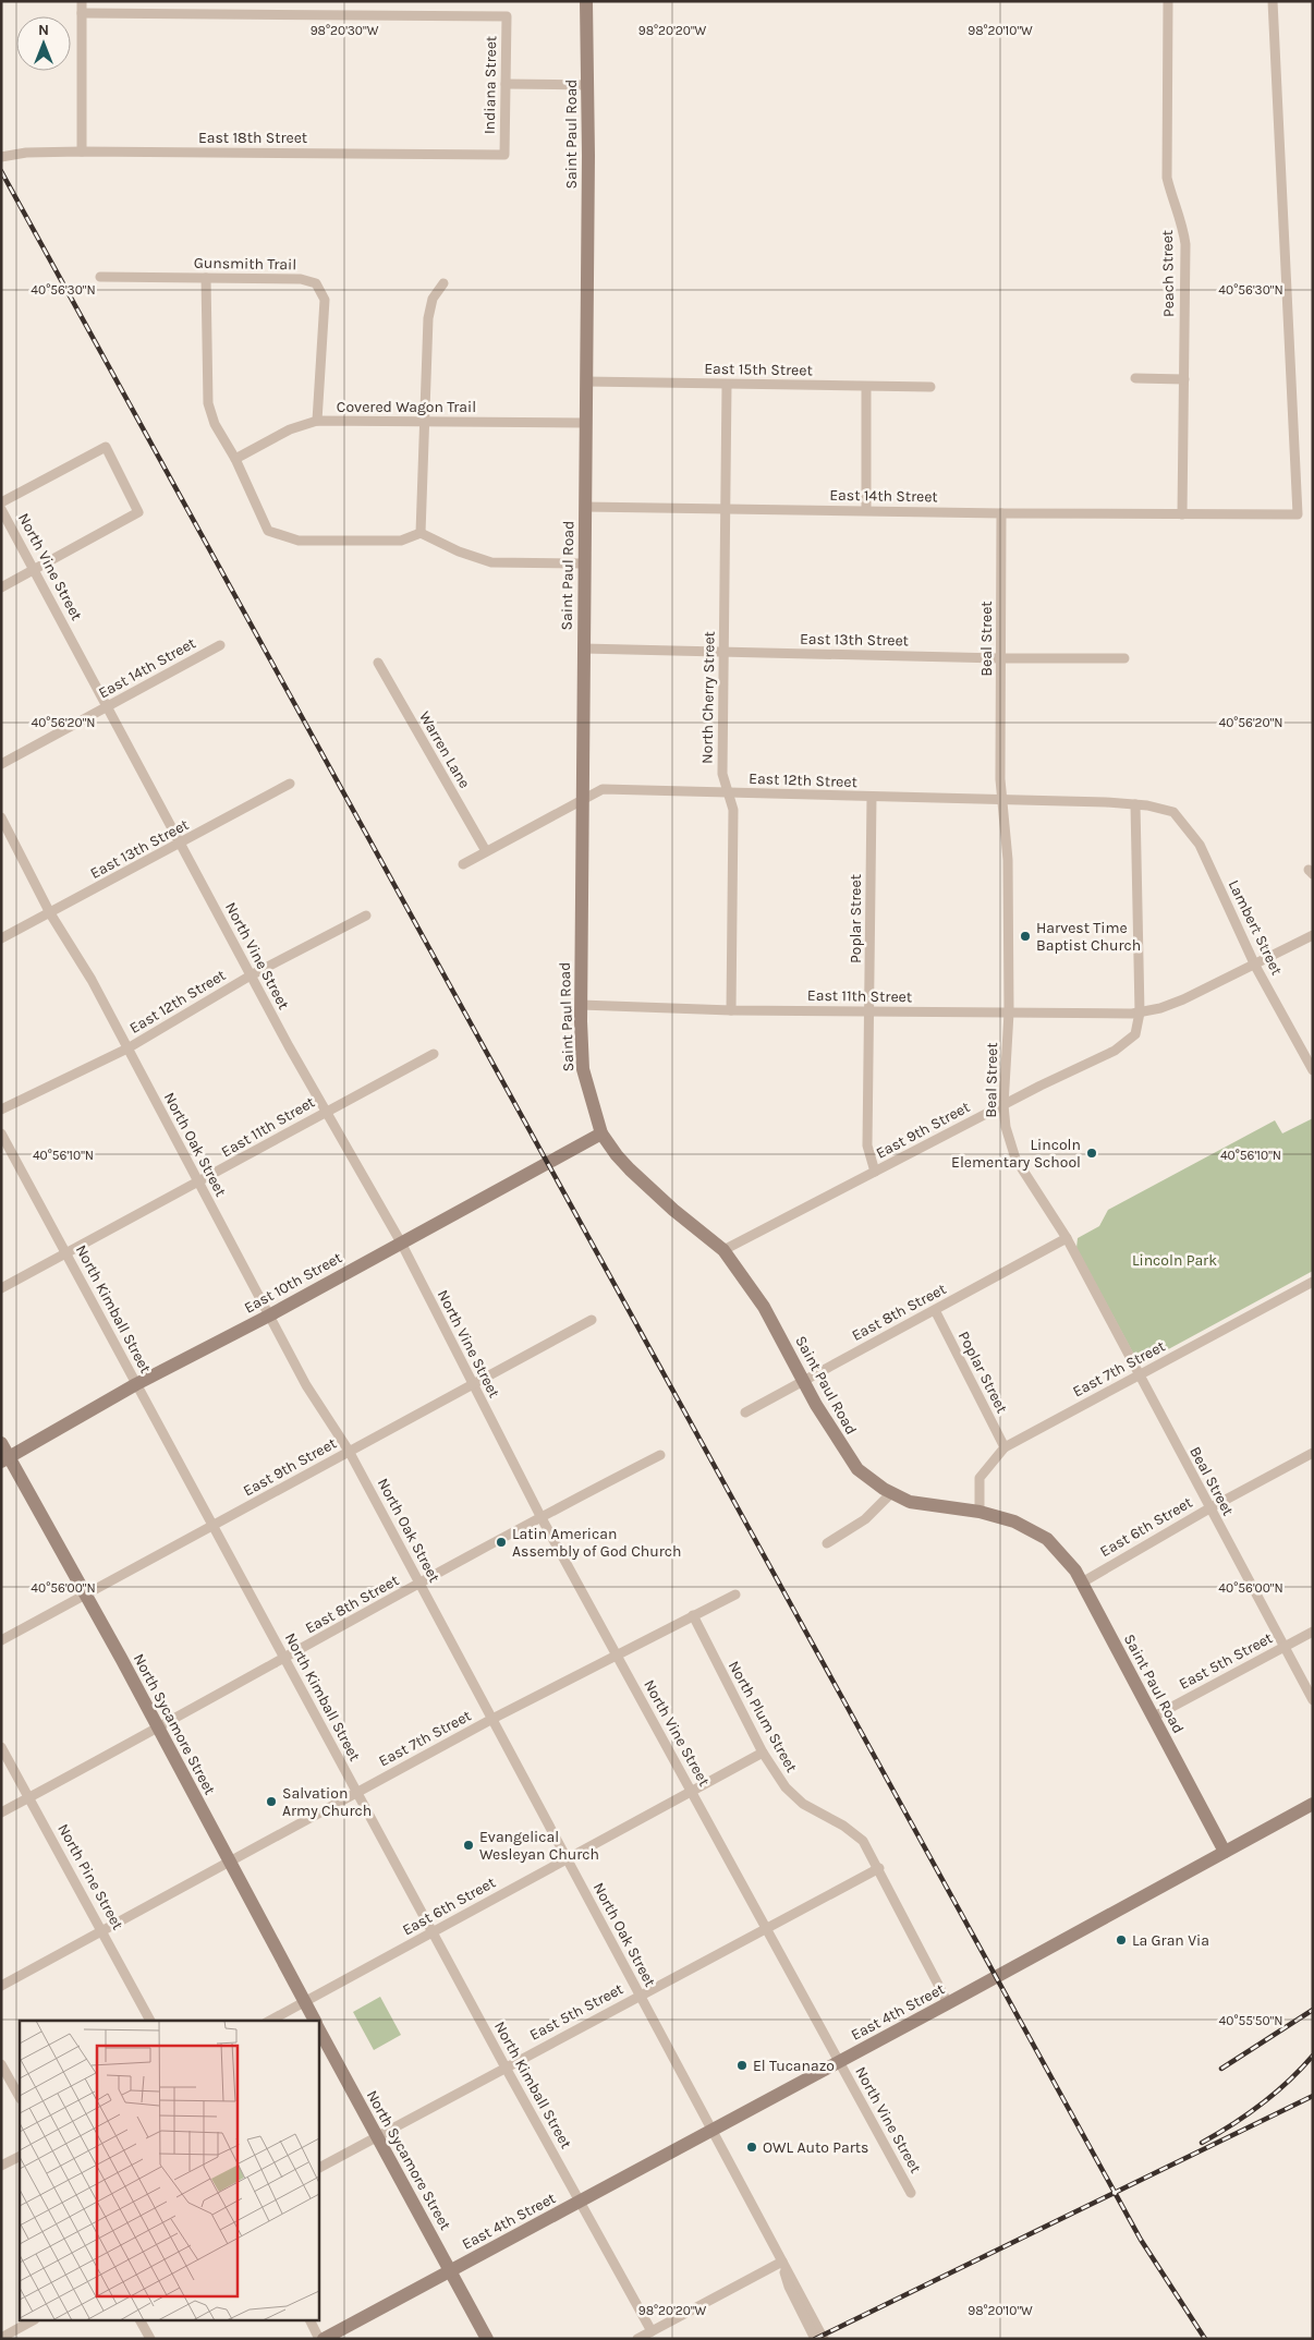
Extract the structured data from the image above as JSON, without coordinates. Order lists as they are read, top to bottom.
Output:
{
  "streets": {
    "main road": [
      "Saint Paul Road",
      "East 10th Street",
      "North Sycamore Street",
      "East 4th Street"
    ],
    "street": [
      "Indiana Street",
      "East 18th Street",
      "Gunsmith Trail",
      "Peach Street",
      "East 15th Street",
      "Covered Wagon Trail",
      "East 14th Street",
      "North Vine Street",
      "Beal Street",
      "East 13th Street",
      "North Cherry Street",
      "Warren Lane",
      "East 12th Street",
      "Poplar Street",
      "Lambert Street",
      "East 11th Street",
      "East 9th Street",
      "North Oak Street",
      "North Kimball Street",
      "East 8th Street",
      "East 7th Street",
      "East 6th Street",
      "East 5th Street",
      "North Plum Street",
      "North Pine Street"
    ]
  },
  "crossings": [
    ["Indiana Street", "East 18th Street"],
    ["Saint Paul Road", "East 15th Street"],
    ["Saint Paul Road", "Covered Wagon Trail"],
    ["Saint Paul Road", "East 14th Street"],
    ["Saint Paul Road", "East 13th Street"],
    ["Saint Paul Road", "East 12th Street"],
    ["Saint Paul Road", "East 11th Street"],
    ["Saint Paul Road", "East 9th Street"],
    ["Saint Paul Road", "East 10th Street"],
    ["Saint Paul Road", "East 8th Street"],
    ["Saint Paul Road", "East 7th Street"],
    ["Saint Paul Road", "East 6th Street"],
    ["Saint Paul Road", "East 5th Street"],
    ["Saint Paul Road", "East 4th Street"],
    ["Gunsmith Trail", "Covered Wagon Trail"],
    ["Peach Street", "East 14th Street"],
    ["East 15th Street", "North Cherry Street"],
    ["East 14th Street", "North Vine Street"],
    ["East 14th Street", "Beal Street"],
    ["East 14th Street", "North Cherry Street"],
    ["North Vine Street", "East 13th Street"],
    ["North Vine Street", "East 12th Street"],
    ["North Vine Street", "East 11th Street"],
    ["North Vine Street", "East 9th Street"],
    ["North Vine Street", "East 10th Street"],
    ["North Vine Street", "East 8th Street"],
    ["North Vine Street", "East 7th Street"],
    ["North Vine Street", "East 6th Street"],
    ["North Vine Street", "East 5th Street"],
    ["North Vine Street", "East 4th Street"],
    ["Beal Street", "East 13th Street"],
    ["Beal Street", "East 12th Street"],
    ["Beal Street", "East 11th Street"],
    ["Beal Street", "East 9th Street"],
    ["Beal Street", "East 8th Street"],
    ["Beal Street", "East 7th Street"],
    ["Beal Street", "East 6th Street"],
    ["Beal Street", "East 5th Street"],
    ["East 13th Street", "North Cherry Street"],
    ["East 13th Street", "North Oak Street"],
    ["North Cherry Street", "East 12th Street"],
    ["North Cherry Street", "East 11th Street"],
    ["Warren Lane", "East 12th Street"],
    ["East 12th Street", "Poplar Street"],
    ["East 12th Street", "Lambert Street"],
    ["East 12th Street", "North Oak Street"],
    ["Poplar Street", "East 11th Street"],
    ["Poplar Street", "East 9th Street"],
    ["Poplar Street", "East 8th Street"],
    ["Poplar Street", "East 7th Street"],
    ["East 11th Street", "East 9th Street"],
    ["East 11th Street", "North Oak Street"],
    ["East 11th Street", "North Kimball Street"],
    ["East 9th Street", "North Oak Street"],
    ["East 9th Street", "North Kimball Street"],
    ["East 9th Street", "North Sycamore Street"],
    ["North Oak Street", "East 10th Street"],
    ["North Oak Street", "East 8th Street"],
    ["North Oak Street", "East 7th Street"],
    ["North Oak Street", "East 6th Street"],
    ["North Oak Street", "East 5th Street"],
    ["North Oak Street", "East 4th Street"],
    ["East 10th Street", "North Kimball Street"],
    ["East 10th Street", "North Sycamore Street"],
    ["North Kimball Street", "East 8th Street"],
    ["North Kimball Street", "East 7th Street"],
    ["North Kimball Street", "East 6th Street"],
    ["North Kimball Street", "East 5th Street"],
    ["North Kimball Street", "East 4th Street"],
    ["East 8th Street", "North Sycamore Street"],
    ["East 8th Street", "North Pine Street"],
    ["East 7th Street", "North Plum Street"],
    ["East 7th Street", "North Sycamore Street"],
    ["East 7th Street", "North Pine Street"],
    ["East 6th Street", "North Plum Street"],
    ["East 6th Street", "North Sycamore Street"],
    ["East 5th Street", "North Plum Street"],
    ["East 5th Street", "North Sycamore Street"],
    ["North Plum Street", "East 4th Street"],
    ["North Sycamore Street", "East 4th Street"]
  ],
  "parks": ["Lincoln Park"],
  "places": [
    "Harvest Time Baptist Church",
    "Lincoln Elementary School",
    "Latin American Assembly of God Church",
    "Salvation Army Church",
    "Evangelical Wesleyan Church",
    "La Gran Via",
    "El Tucanazo",
    "OWL Auto Parts"
  ],
  "north": "top",
  "coordinates": [
    "98°20'30\"W",
    "98°20'20\"W",
    "98°20'10\"W",
    "40°56'30\"N",
    "40°56'20\"N",
    "40°56'10\"N",
    "40°56'00\"N",
    "40°55'50\"N"
  ]
}
